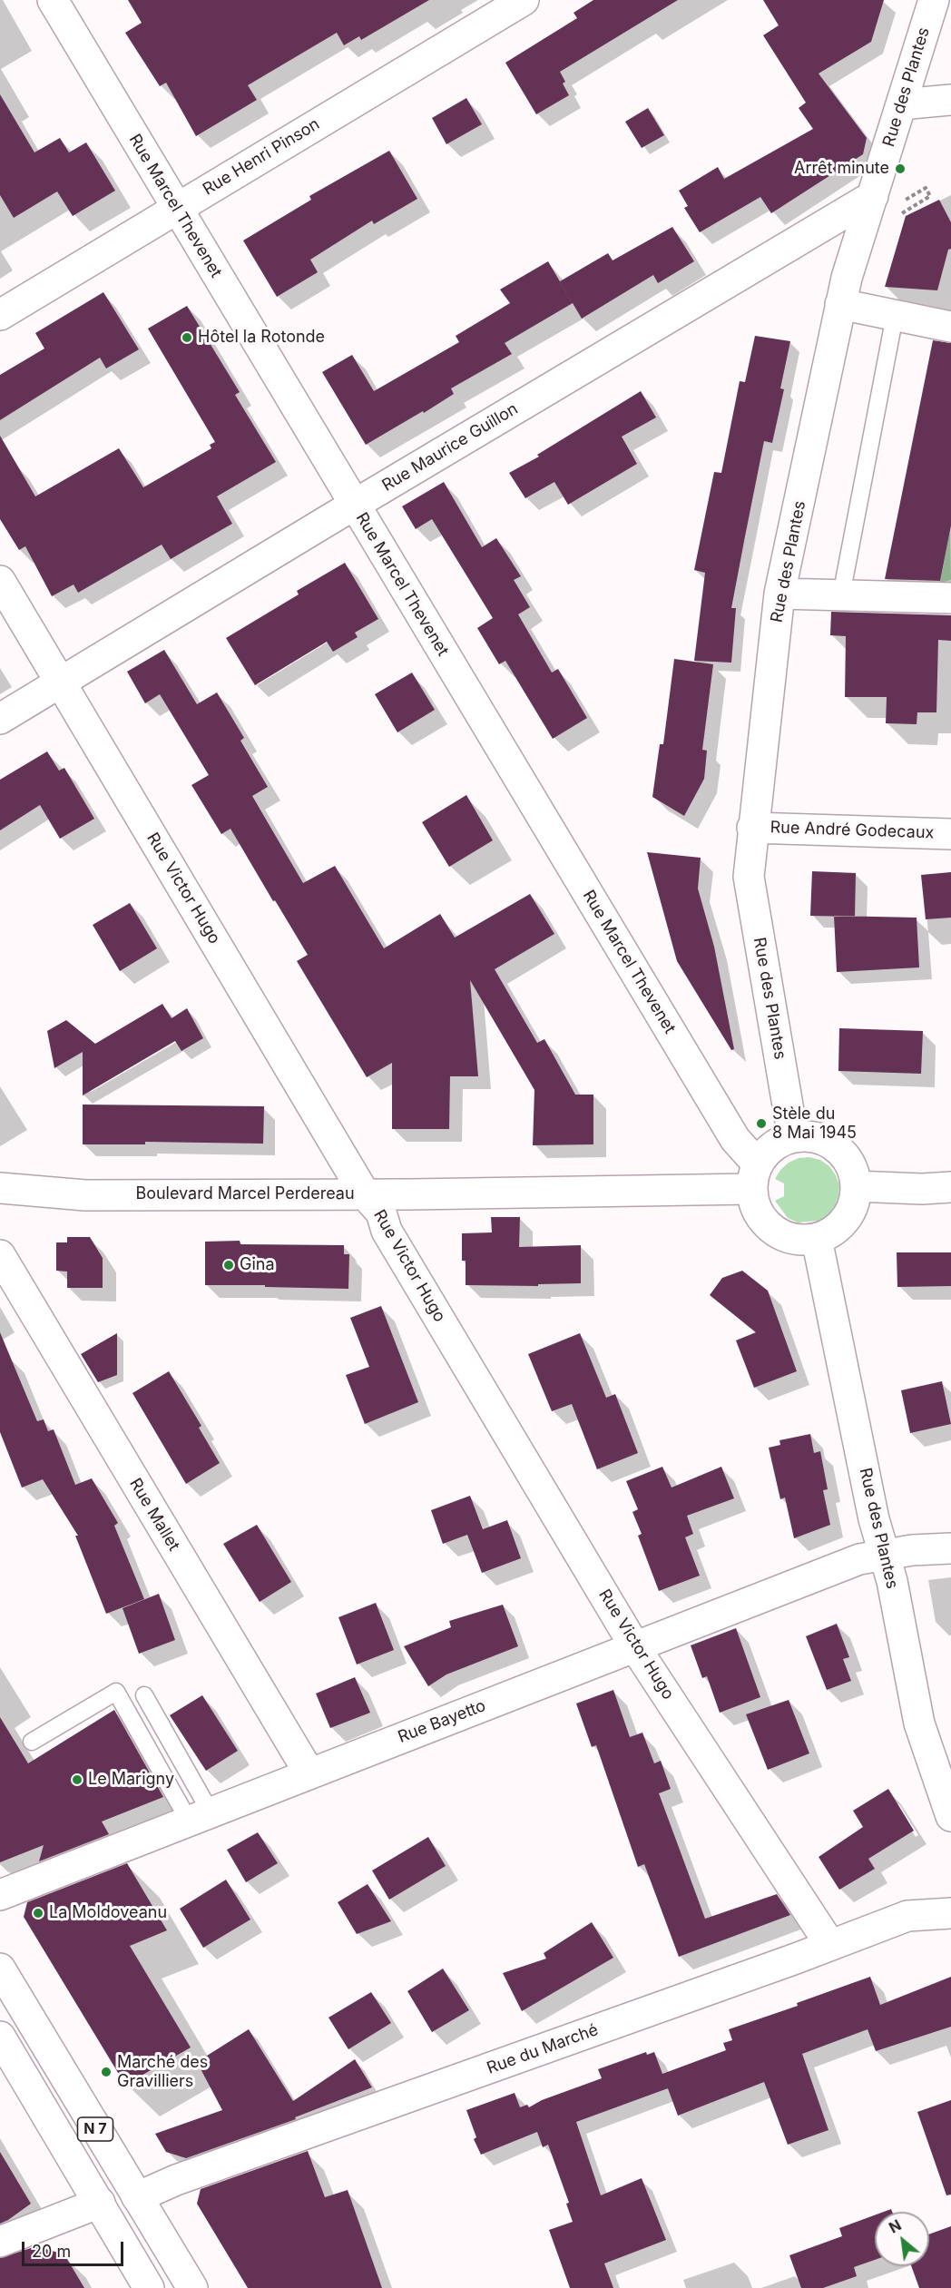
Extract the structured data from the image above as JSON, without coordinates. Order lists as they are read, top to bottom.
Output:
{
  "streets": {
    "street": [
      "Rue des Plantes",
      "Rue Henri Pinson",
      "Rue Marcel Thevenet",
      "Rue Maurice Guillon",
      "Rue André Godecaux",
      "Rue Victor Hugo",
      "Boulevard Marcel Perdereau",
      "Rue Mallet",
      "Rue Bayetto",
      "Rue du Marché",
      "N 7"
    ]
  },
  "crossings": [
    ["Rue des Plantes", "Rue Marcel Thevenet"],
    ["Rue des Plantes", "Rue Maurice Guillon"],
    ["Rue des Plantes", "Rue André Godecaux"],
    ["Rue des Plantes", "Boulevard Marcel Perdereau"],
    ["Rue des Plantes", "Rue Bayetto"],
    ["Rue Henri Pinson", "Rue Marcel Thevenet"],
    ["Rue Marcel Thevenet", "Rue Maurice Guillon"],
    ["Rue Marcel Thevenet", "Boulevard Marcel Perdereau"],
    ["Rue Maurice Guillon", "Rue Victor Hugo"],
    ["Rue Victor Hugo", "Boulevard Marcel Perdereau"],
    ["Rue Victor Hugo", "Rue Bayetto"],
    ["Rue Victor Hugo", "Rue du Marché"],
    ["Rue Mallet", "Rue Bayetto"],
    ["Rue du Marché", "N 7"]
  ],
  "places": [
    "Arrêt minute",
    "Hôtel la Rotonde",
    "Stèle du 8 Mai 1945",
    "Gina",
    "Le Marigny",
    "La Moldoveanu",
    "Marché des Gravilliers"
  ],
  "scale_bar": "20 m",
  "north": "top left"
}
